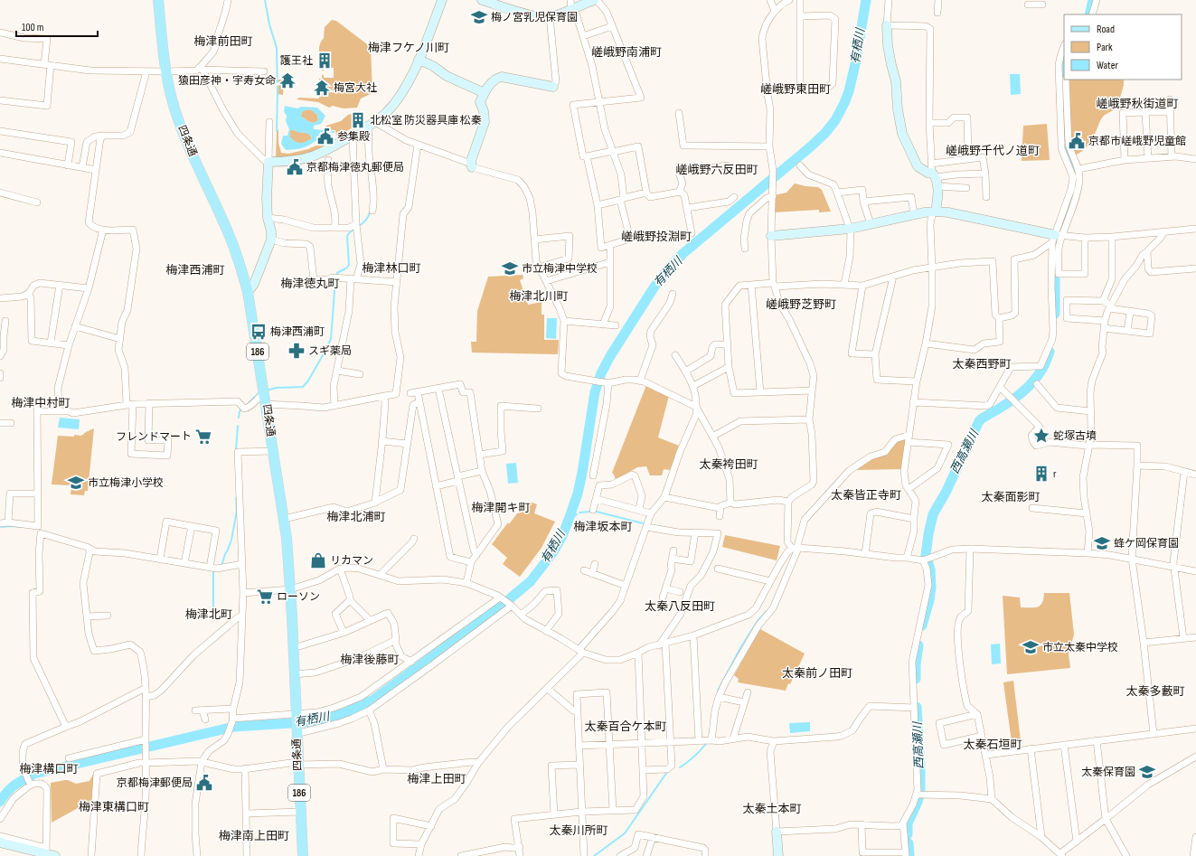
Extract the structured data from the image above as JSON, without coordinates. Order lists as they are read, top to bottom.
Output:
{
  "streets": {
    "main road": ["四条通", "186"]
  },
  "districts": [
    "梅津前田町",
    "梅津フケノ川町",
    "嵯峨野南浦町",
    "嵯峨野東田町",
    "嵯峨野秋街道町",
    "嵯峨野千代ノ道町",
    "嵯峨野六反田町",
    "嵯峨野投淵町",
    "梅津林口町",
    "梅津西浦町",
    "梅津徳丸町",
    "梅津北川町",
    "嵯峨野芝野町",
    "太秦西野町",
    "梅津中村町",
    "太秦袴田町",
    "太秦皆正寺町",
    "太秦面影町",
    "梅津開キ町",
    "梅津北浦町",
    "梅津坂本町",
    "太秦八反田町",
    "梅津北町",
    "梅津後藤町",
    "太秦前ノ田町",
    "太秦多藪町",
    "太秦百合ケ本町",
    "太秦石垣町",
    "梅津構口町",
    "梅津上田町",
    "梅津東構口町",
    "太秦土本町",
    "太秦川所町",
    "梅津南上田町"
  ],
  "water": ["有栖川", "西高瀬川"],
  "places": {
    "school or university": [
      "梅ノ宮乳児保育園",
      "市立梅津中学校",
      "市立梅津小学校",
      "蜂ケ岡保育園",
      "市立太秦中学校",
      "太秦保育園"
    ],
    "building": ["護王社", "北松室 防災器具庫 松秦", "r"],
    "temple": ["猿田彦神・宇寿女命", "梅宮大社"],
    "public building": [
      "参集殿",
      "京都市嵯峨野児童館",
      "京都梅津徳丸郵便局",
      "京都梅津郵便局"
    ],
    "bus stop": ["梅津西浦町"],
    "pharmacy": ["スギ薬局"],
    "place": ["蛇塚古墳"],
    "supermarket": ["フレンドマート", "ローソン"],
    "shop": ["リカマン"]
  },
  "legend": ["Road", "Park", "Water"],
  "scale_bar": "100 m"
}
